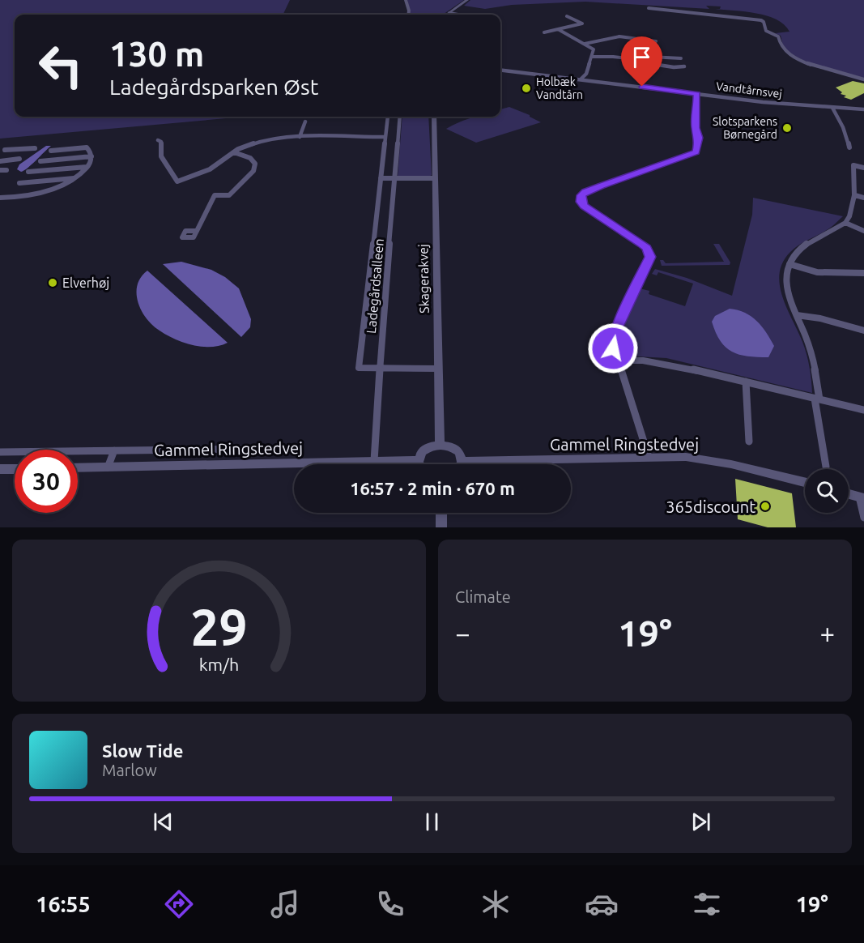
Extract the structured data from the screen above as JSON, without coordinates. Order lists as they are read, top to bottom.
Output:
{
  "streets": {
    "street": [
      "Vandtårnsvej",
      "Skagerakvej",
      "Ladegårdsalleen",
      "Gammel Ringstedvej"
    ]
  },
  "crossings": [
    ["Ladegårdsalleen", "Gammel Ringstedvej"]
  ],
  "places": [
    "Holbæk Vandtårn",
    "Slotsparkens Børnegård",
    "Elverhøj",
    "365discount"
  ],
  "page": {
    "turn": ["130 m", "Ladegårdsparken Øst"],
    "limit": "30",
    "trip": "16:57 · 2 min · 670 m",
    "tile": "Climate",
    "heat": ["−", "19°", "+"],
    "song": ["Slow Tide", "Marlow"],
    "tabs": ["16:55", "19°"],
    "gauge": ["29", "km/h"]
  }
}
